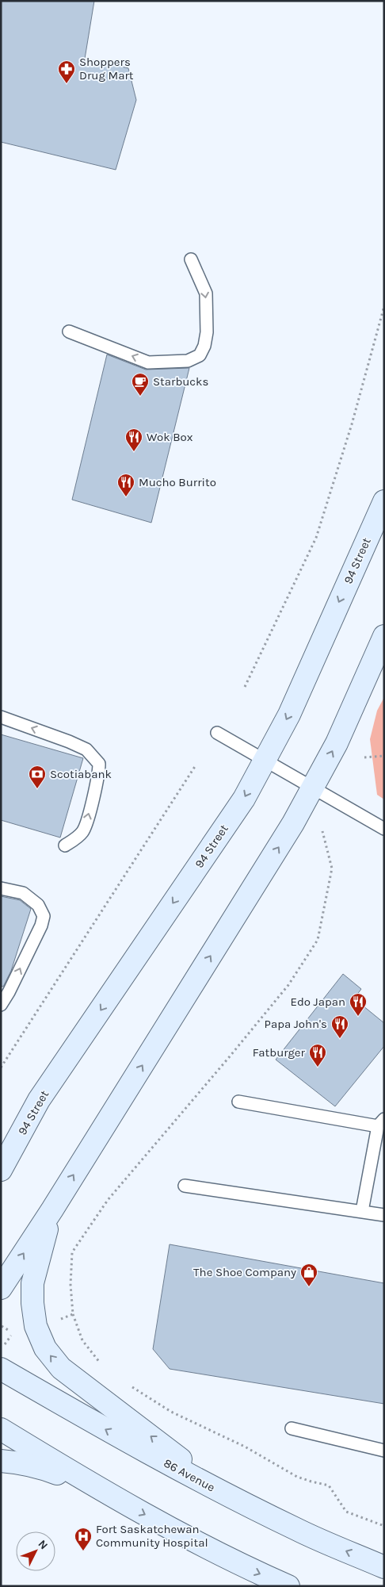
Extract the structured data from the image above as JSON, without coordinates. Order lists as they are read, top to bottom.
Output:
{
  "streets": {
    "main road": ["94 Street", "86 Avenue"]
  },
  "places": {
    "pharmacy": ["Shoppers Drug Mart"],
    "cafe": ["Starbucks"],
    "restaurant": [
      "Wok Box",
      "Mucho Burrito",
      "Edo Japan",
      "Papa John's",
      "Fatburger"
    ],
    "bank": ["Scotiabank"],
    "shop": ["The Shoe Company"],
    "hospital": ["Fort Saskatchewan Community Hospital"]
  },
  "north": "top right"
}
